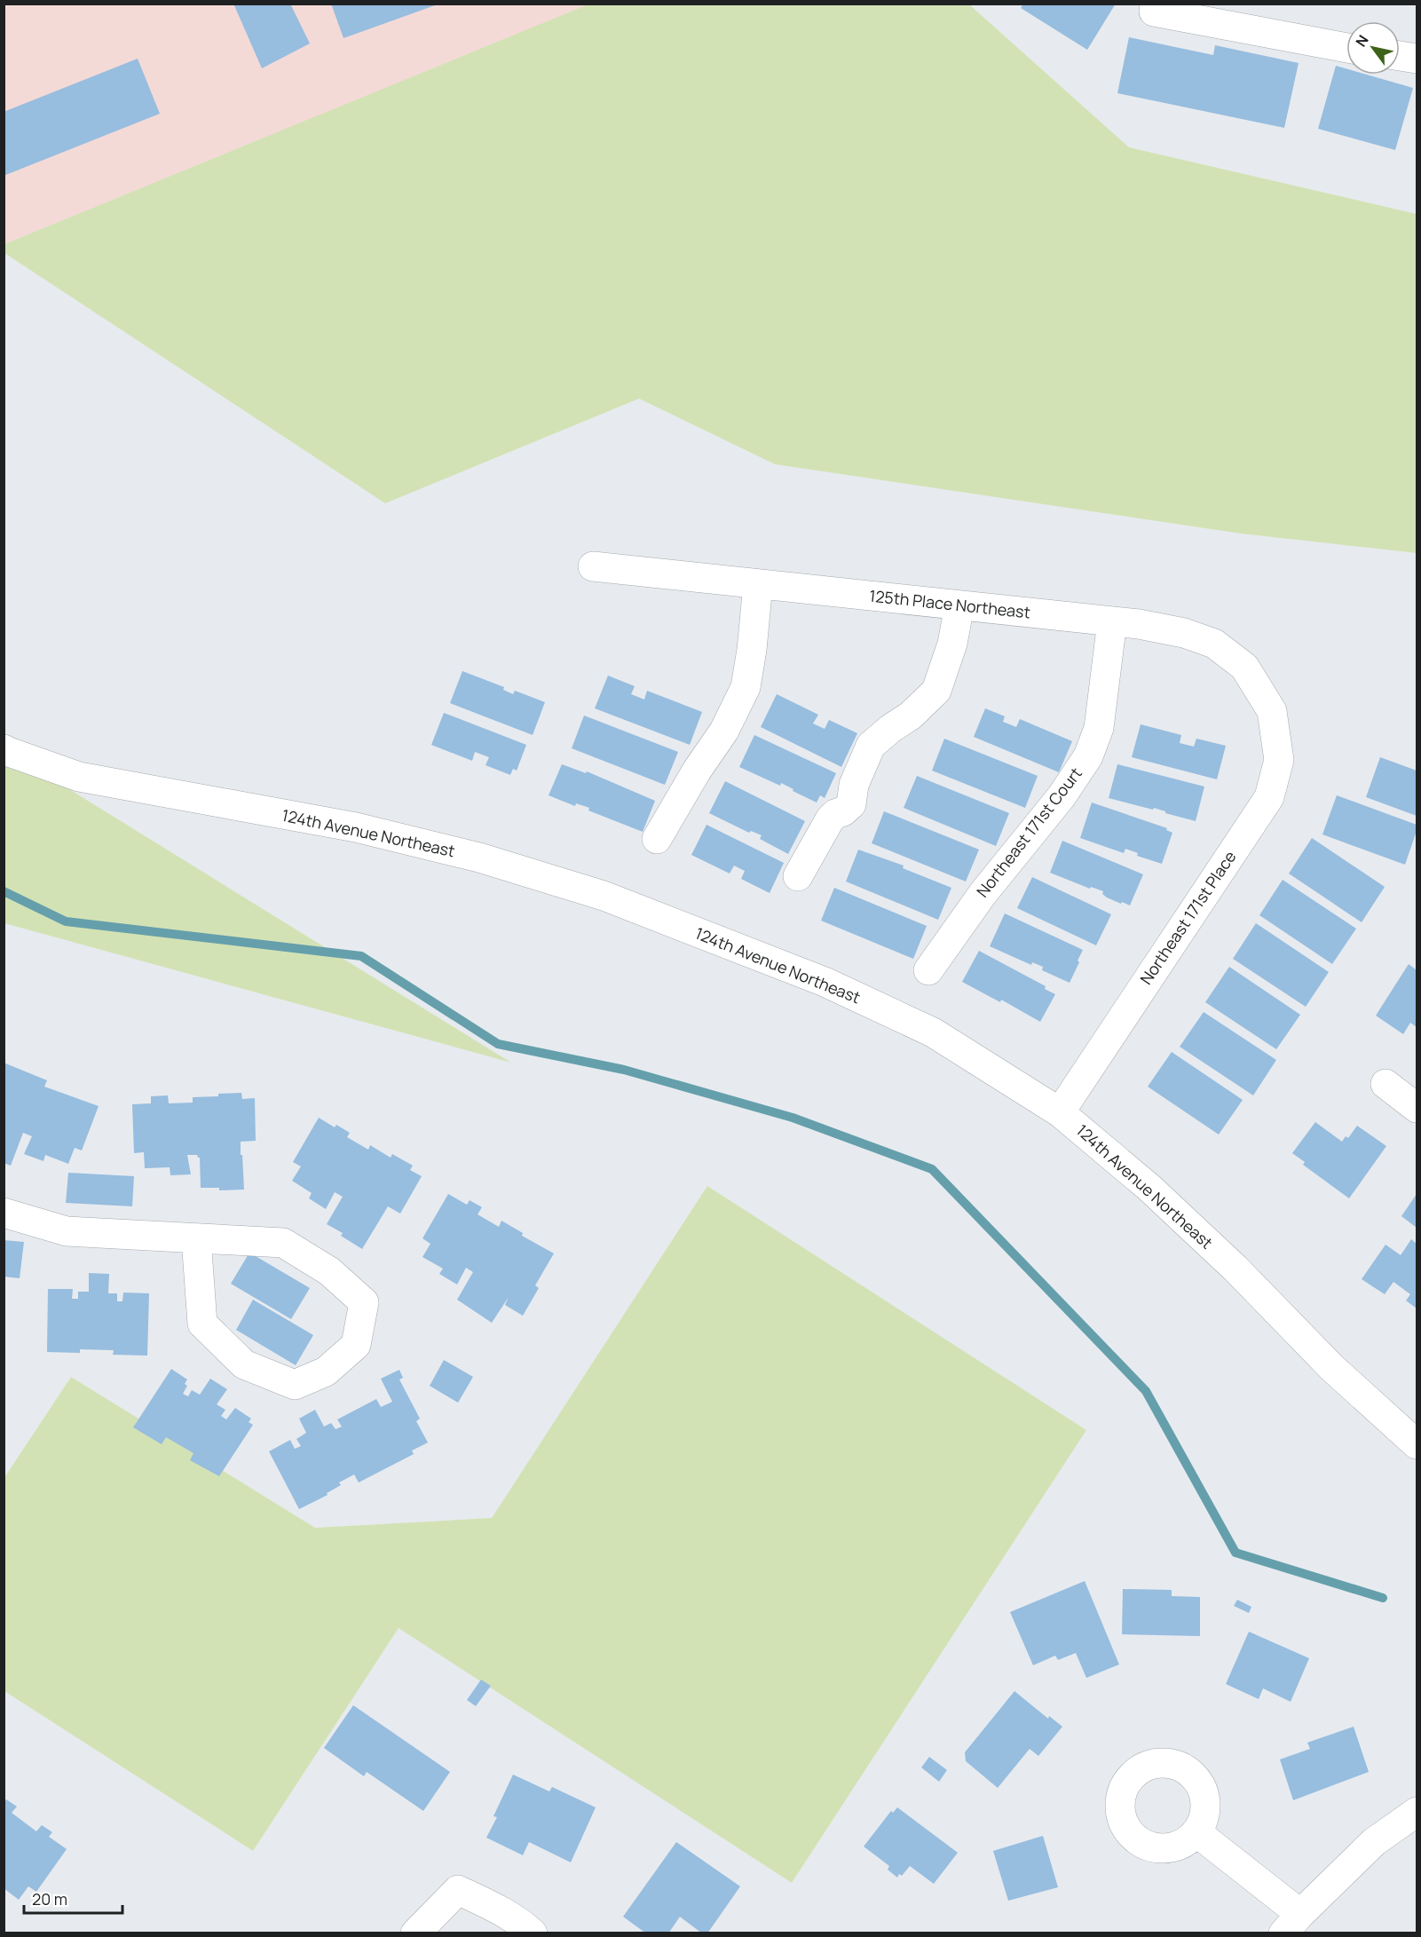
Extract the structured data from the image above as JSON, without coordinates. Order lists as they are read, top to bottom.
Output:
{
  "streets": {
    "street": [
      "125th Place Northeast",
      "Northeast 171st Court",
      "124th Avenue Northeast",
      "Northeast 171st Place"
    ]
  },
  "crossings": [
    ["125th Place Northeast", "Northeast 171st Court"],
    ["125th Place Northeast", "Northeast 171st Place"],
    ["124th Avenue Northeast", "Northeast 171st Place"]
  ],
  "scale_bar": "20 m",
  "north": "top left"
}
